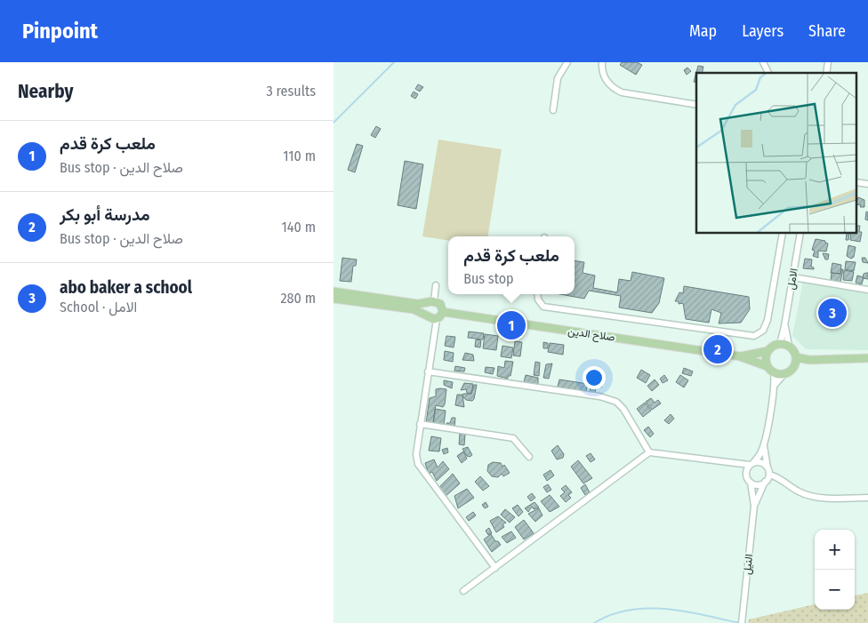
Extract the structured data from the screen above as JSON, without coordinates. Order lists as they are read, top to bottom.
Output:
{
  "streets": {
    "main road": ["صلاح الدين"],
    "street": ["الامل", "النيل"]
  },
  "crossings": [
    ["الامل", "صلاح الدين"]
  ],
  "page": {
    "header": "Pinpoint",
    "nav": ["Map", "Layers", "Share"],
    "heading": ["Nearby", "3 results"],
    "list": [
      {
        "mark": "1",
        "name": "ملعب كرة قدم",
        "note": "Bus stop · صلاح الدين",
        "value": "110 m"
      },
      {
        "mark": "2",
        "name": "مدرسة أبو بكر",
        "note": "Bus stop · صلاح الدين",
        "value": "140 m"
      },
      {
        "mark": "3",
        "name": "abo baker a school",
        "note": "School · الامل",
        "value": "280 m"
      }
    ],
    "popup": ["ملعب كرة قدم", "Bus stop"],
    "pins": ["3", "1", "2"],
    "map_buttons": ["+", "−"]
  }
}
